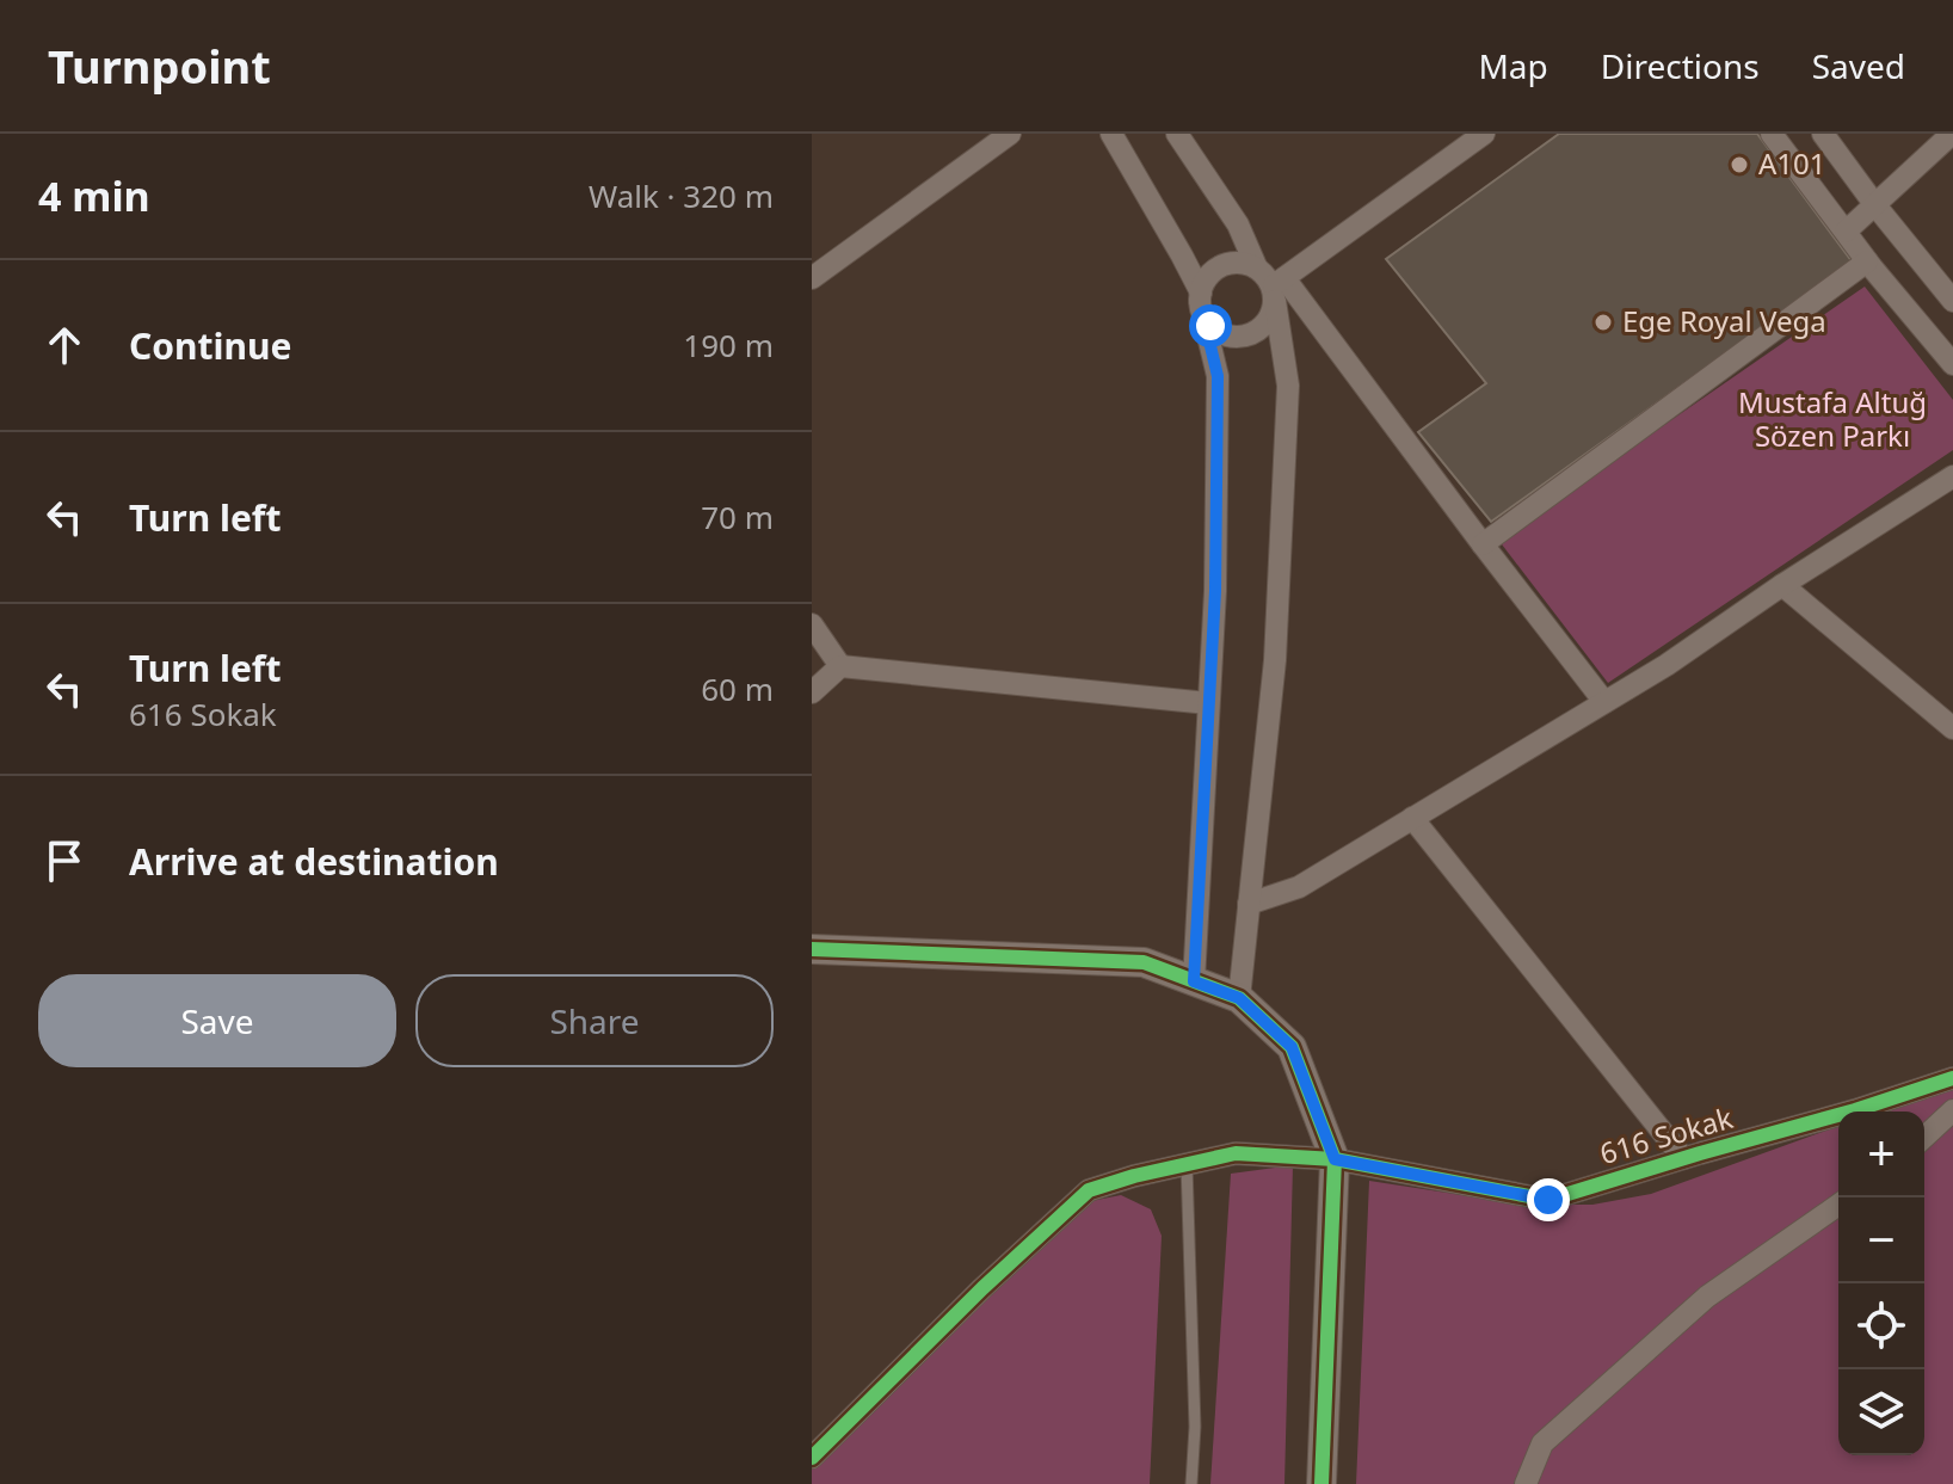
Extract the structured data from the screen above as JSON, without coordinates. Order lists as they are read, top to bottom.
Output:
{
  "streets": {
    "street": ["616 Sokak"]
  },
  "parks": ["Mustafa Altuğ Sözen Parkı"],
  "places": ["A101", "Ege Royal Vega"],
  "page": {
    "header": "Turnpoint",
    "nav": ["Map", "Directions", "Saved"],
    "heading": ["4 min", "Walk · 320 m"],
    "list": [
      ["Continue", "190 m"],
      ["Turn left", "70 m"],
      ["Turn left", "616 Sokak", "60 m"],
      "Arrive at destination"
    ],
    "buttons": ["Save", "Share"],
    "map_buttons": ["+", "−"]
  }
}
